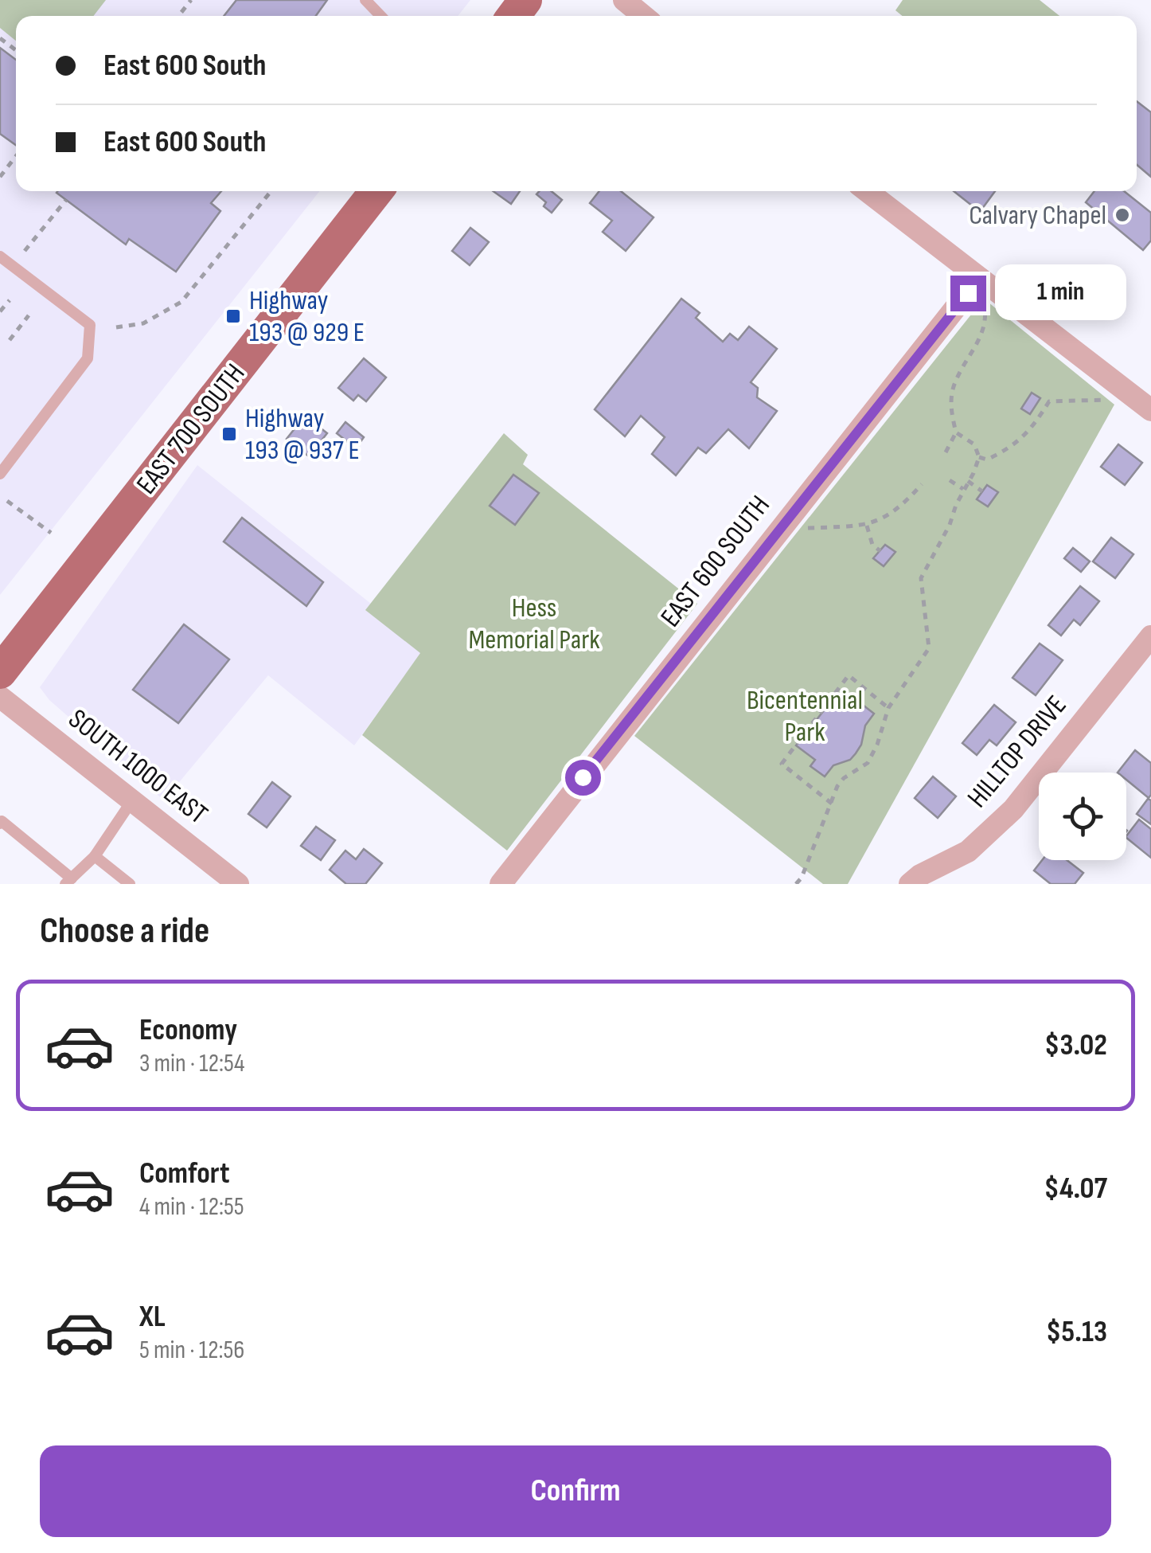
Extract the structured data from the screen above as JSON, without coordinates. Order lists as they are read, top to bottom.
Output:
{
  "streets": {
    "main road": ["EAST 700 SOUTH"],
    "street": ["EAST 600 SOUTH", "HILLTOP DRIVE", "SOUTH 1000 EAST"]
  },
  "parks": ["Hess Memorial Park", "Bicentennial Park"],
  "places": {
    "other": ["Calvary Chapel"],
    "transit": ["Highway 193 @ 929 E", "Highway 193 @ 937 E"]
  },
  "page": {
    "banner": ["East 600 South", "East 600 South"],
    "bubble": "1 min",
    "heading": "Choose a ride",
    "list": [
      {
        "name": "Economy",
        "note": "3 min · 12:54",
        "value": "$3.02"
      },
      {
        "name": "Comfort",
        "note": "4 min · 12:55",
        "value": "$4.07"
      },
      {
        "name": "XL",
        "note": "5 min · 12:56",
        "value": "$5.13"
      }
    ],
    "buttons": "Confirm"
  }
}
